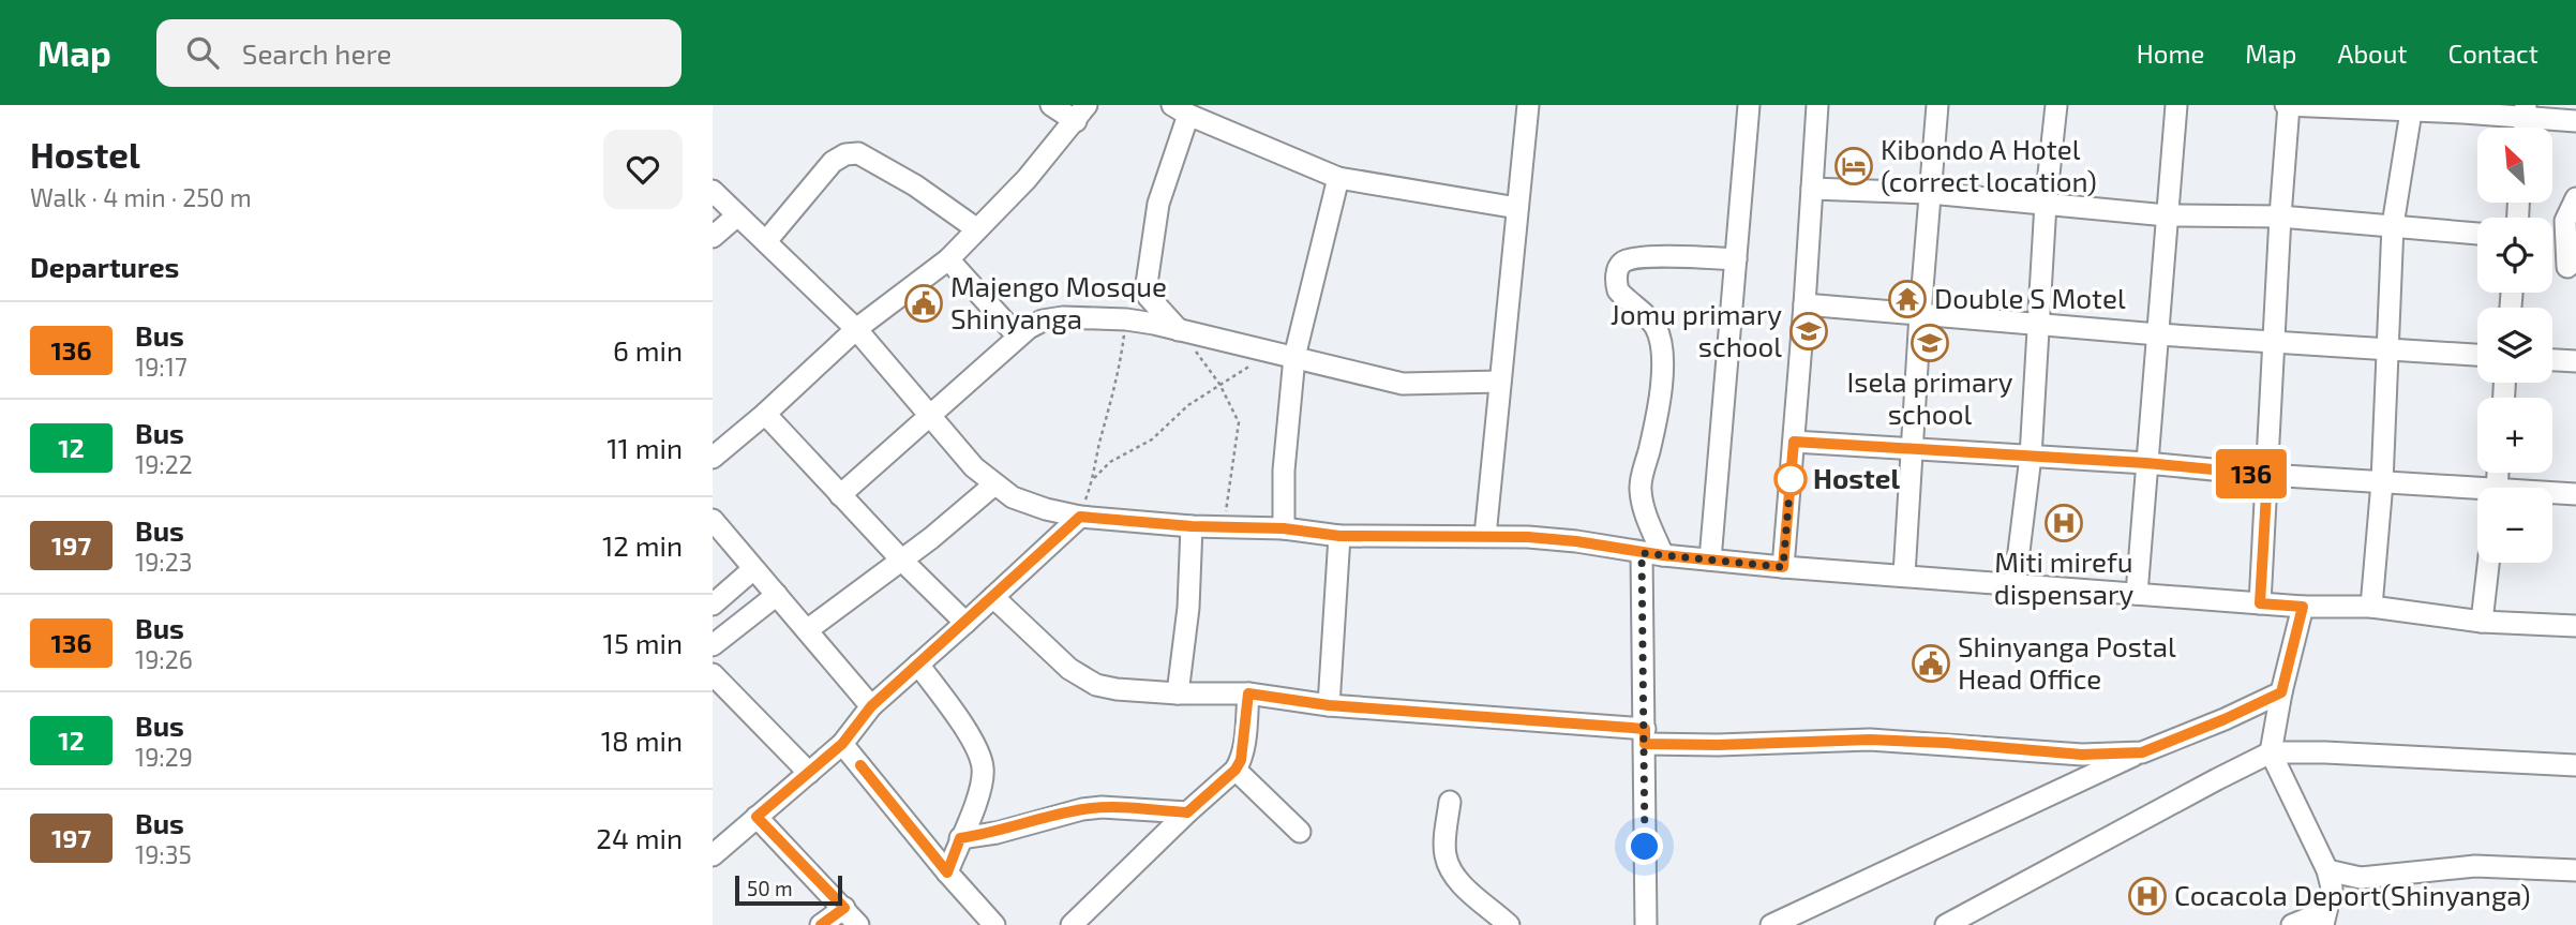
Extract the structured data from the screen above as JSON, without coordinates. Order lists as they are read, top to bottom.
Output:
{
  "places": {
    "hotel": ["Kibondo A Hotel (correct location)"],
    "temple": ["Double S Motel"],
    "public building": ["Majengo Mosque Shinyanga", "Shinyanga Postal Head Office"],
    "school or university": ["Jomu primary school", "Isela primary school"],
    "other": ["Hostel"],
    "hospital": ["Miti mirefu dispensary", "Cocacola Deport(Shinyanga)"]
  },
  "lines": ["bus line 136"],
  "scale_bar": "50 m",
  "north": "top left",
  "page": {
    "header": "Map",
    "search": "Search here",
    "nav": [
      "Home",
      "Map",
      "About",
      "Contact"
    ],
    "heading": [
      ["Hostel", "Walk · 4 min · 250 m"],
      "Departures"
    ],
    "on_map": "136",
    "map_buttons": ["+", "−"],
    "list": [
      {
        "mark": "136",
        "name": "Bus",
        "note": "19:17",
        "value": "6 min"
      },
      {
        "mark": "12",
        "name": "Bus",
        "note": "19:22",
        "value": "11 min"
      },
      {
        "mark": "197",
        "name": "Bus",
        "note": "19:23",
        "value": "12 min"
      },
      {
        "mark": "136",
        "name": "Bus",
        "note": "19:26",
        "value": "15 min"
      },
      {
        "mark": "12",
        "name": "Bus",
        "note": "19:29",
        "value": "18 min"
      },
      {
        "mark": "197",
        "name": "Bus",
        "note": "19:35",
        "value": "24 min"
      }
    ],
    "scale": "50 m"
  }
}
